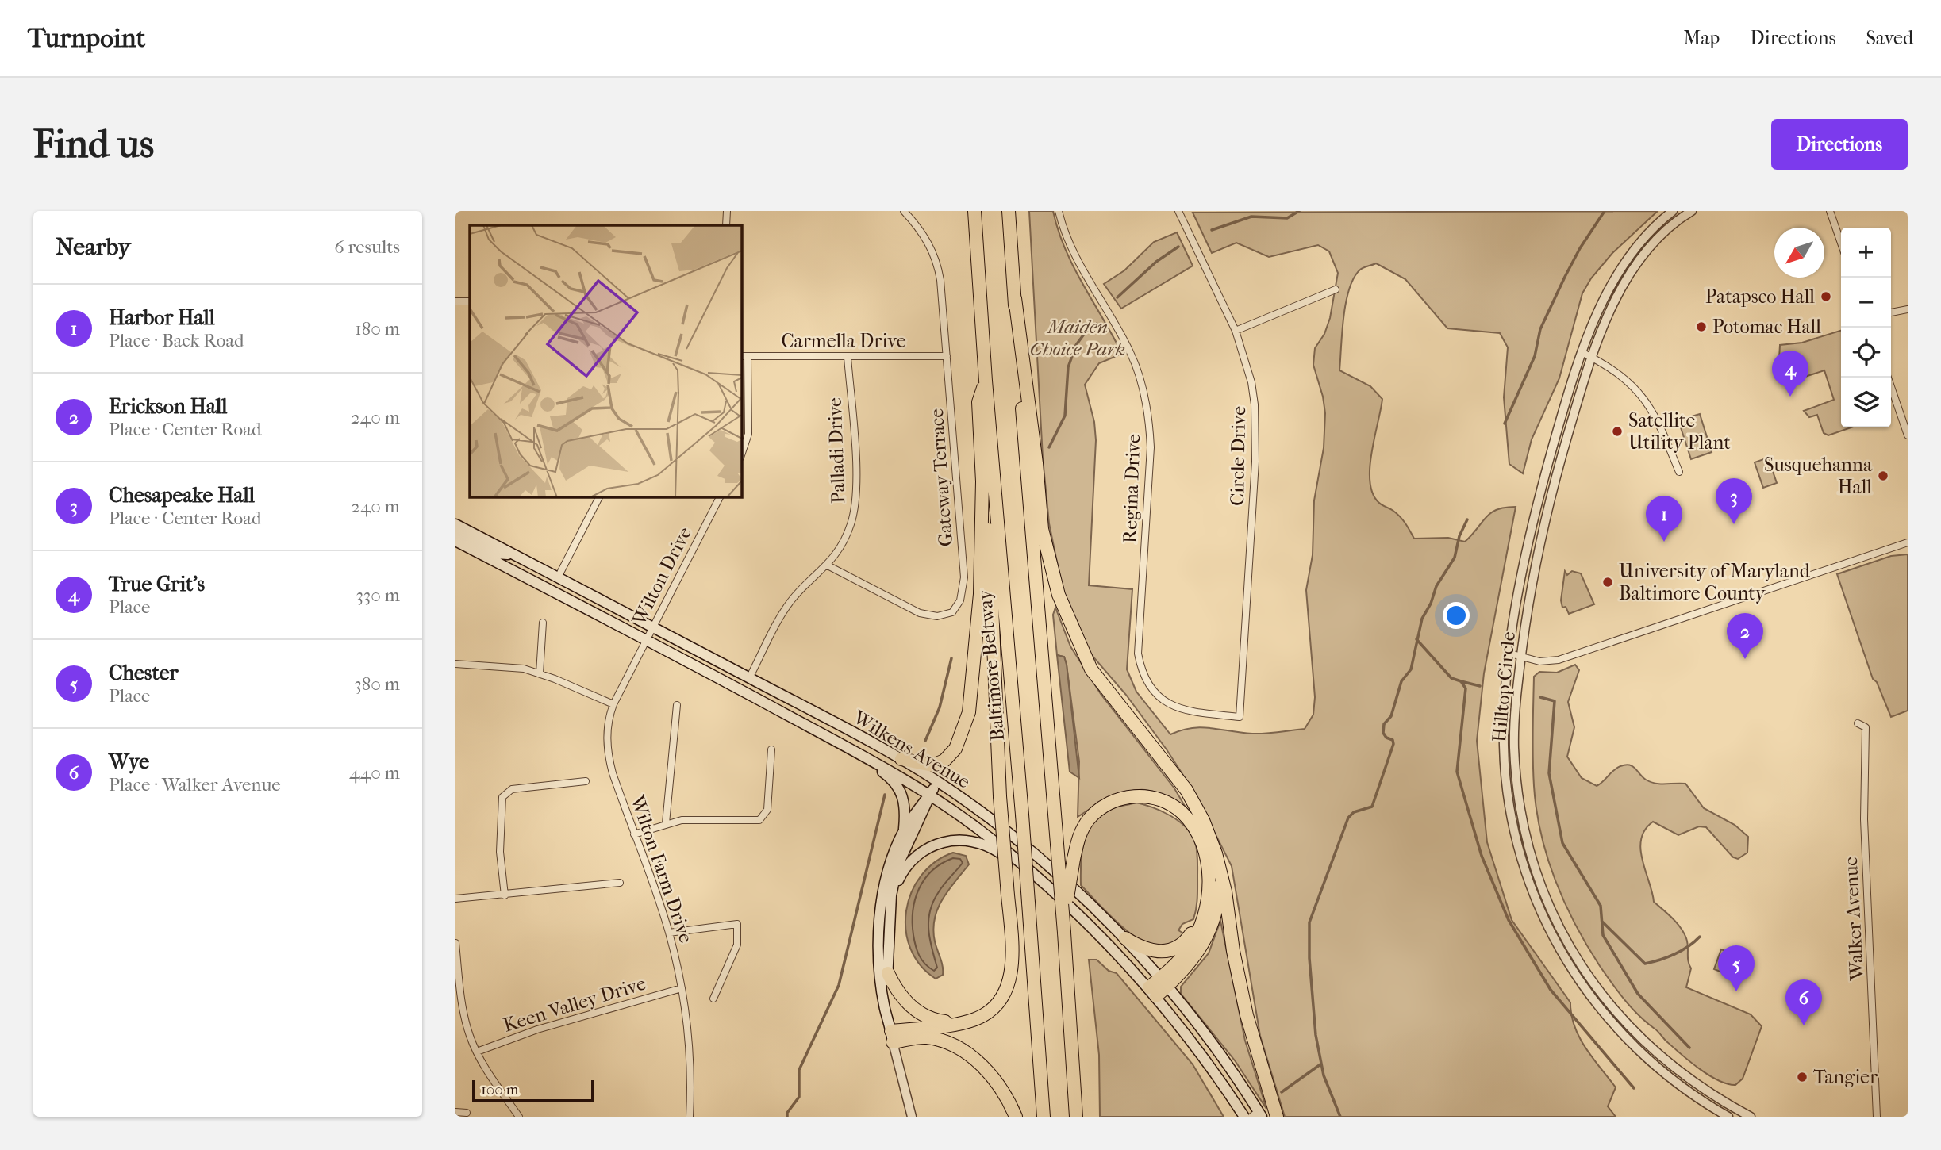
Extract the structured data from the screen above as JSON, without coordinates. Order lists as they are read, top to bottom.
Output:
{
  "streets": {
    "highway": ["Baltimore Beltway"],
    "main road": ["Wilkens Avenue"],
    "street": [
      "Carmella Drive",
      "Palladi Drive",
      "Circle Drive",
      "Gateway Terrace",
      "Regina Drive",
      "Wilton Drive",
      "Hilltop Circle",
      "Wilton Farm Drive",
      "Walker Avenue",
      "Keen Valley Drive"
    ]
  },
  "crossings": [
    ["Carmella Drive", "Palladi Drive"],
    ["Carmella Drive", "Gateway Terrace"],
    ["Palladi Drive", "Gateway Terrace"],
    ["Palladi Drive", "Wilkens Avenue"],
    ["Circle Drive", "Regina Drive"],
    ["Wilton Drive", "Wilkens Avenue"],
    ["Wilton Drive", "Wilton Farm Drive"],
    ["Wilkens Avenue", "Wilton Farm Drive"],
    ["Wilton Farm Drive", "Keen Valley Drive"]
  ],
  "parks": ["Maiden Choice Park"],
  "places": [
    "Patapsco Hall",
    "Potomac Hall",
    "Satellite Utility Plant",
    "Susquehanna Hall",
    "University of Maryland Baltimore County",
    "Tangier"
  ],
  "scale_bar": "100 m",
  "north": "bottom left",
  "page": {
    "header": "Turnpoint",
    "nav": ["Map", "Directions", "Saved"],
    "buttons": "Directions",
    "title": "Find us",
    "heading": ["Nearby", "6 results"],
    "map_buttons": ["+", "−"],
    "list": [
      {
        "mark": "1",
        "name": "Harbor Hall",
        "note": "Place · Back Road",
        "value": "180 m"
      },
      {
        "mark": "2",
        "name": "Erickson Hall",
        "note": "Place · Center Road",
        "value": "240 m"
      },
      {
        "mark": "3",
        "name": "Chesapeake Hall",
        "note": "Place · Center Road",
        "value": "240 m"
      },
      {
        "mark": "4",
        "name": "True Grit's",
        "note": "Place",
        "value": "330 m"
      },
      {
        "mark": "5",
        "name": "Chester",
        "note": "Place",
        "value": "380 m"
      },
      {
        "mark": "6",
        "name": "Wye",
        "note": "Place · Walker Avenue",
        "value": "440 m"
      }
    ],
    "pins": [
      "4",
      "3",
      "1",
      "2",
      "5",
      "6"
    ],
    "scale": "100 m"
  }
}
